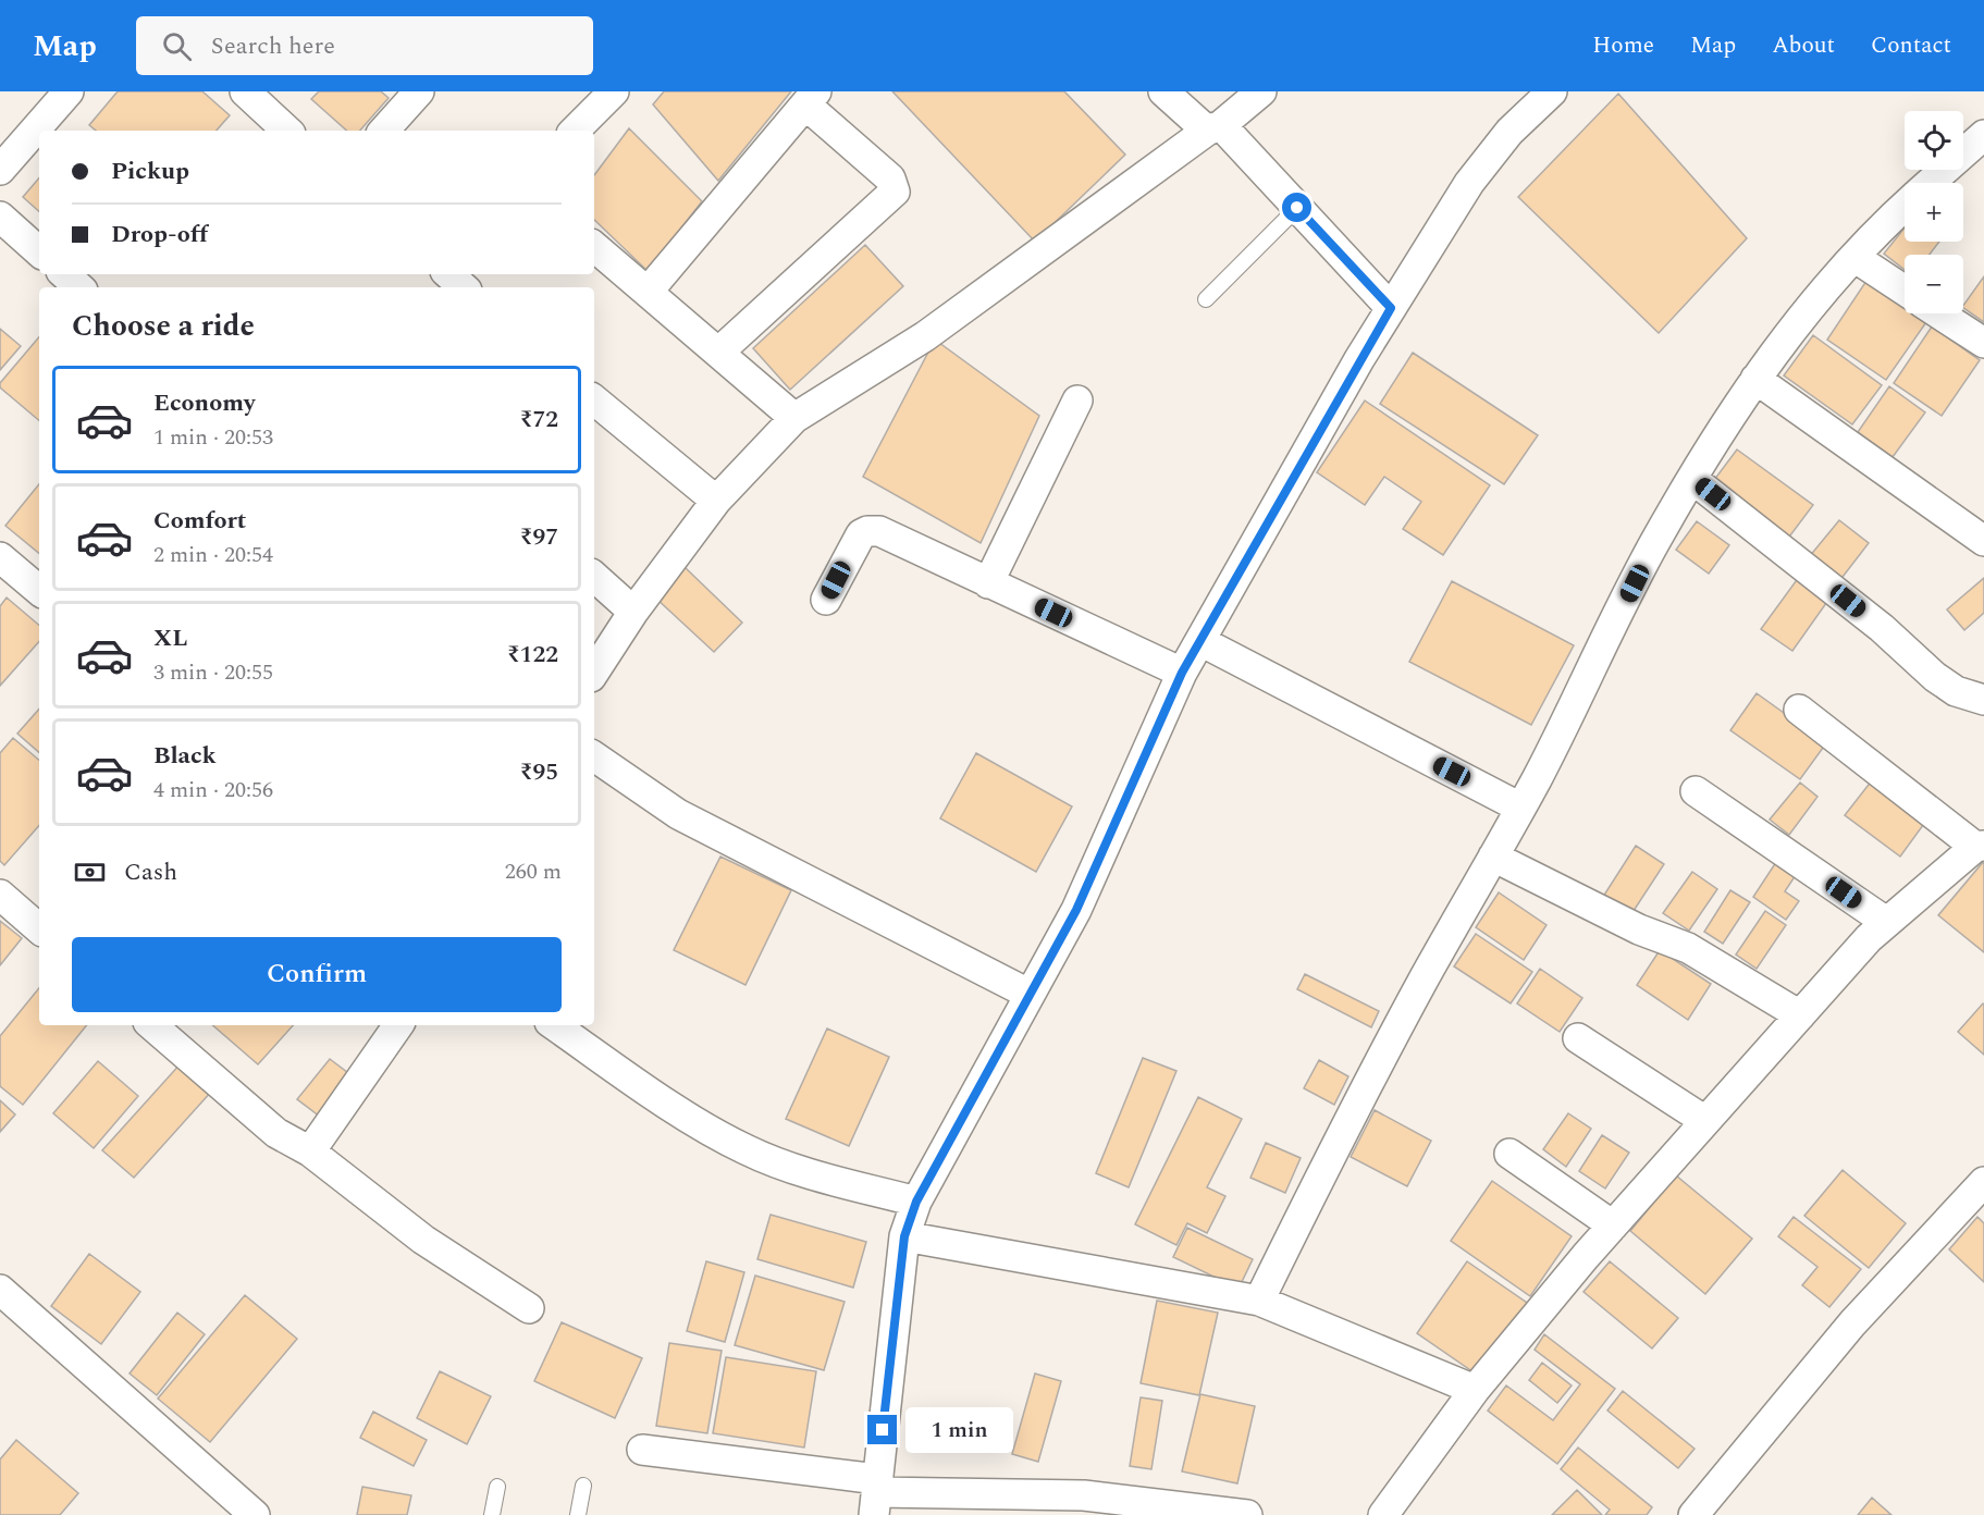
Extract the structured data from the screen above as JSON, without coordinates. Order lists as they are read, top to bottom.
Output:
{
  "page": {
    "header": "Map",
    "search": "Search here",
    "nav": [
      "Home",
      "Map",
      "About",
      "Contact"
    ],
    "map_buttons": ["+", "−"],
    "banner": ["Pickup", "Drop-off"],
    "heading": "Choose a ride",
    "list": [
      {
        "name": "Economy",
        "note": "1 min · 20:53",
        "value": "₹72"
      },
      {
        "name": "Comfort",
        "note": "2 min · 20:54",
        "value": "₹97"
      },
      {
        "name": "XL",
        "note": "3 min · 20:55",
        "value": "₹122"
      },
      {
        "name": "Black",
        "note": "4 min · 20:56",
        "value": "₹95"
      }
    ],
    "pay": ["Cash", "260 m"],
    "buttons": "Confirm",
    "bubble": "1 min"
  }
}
